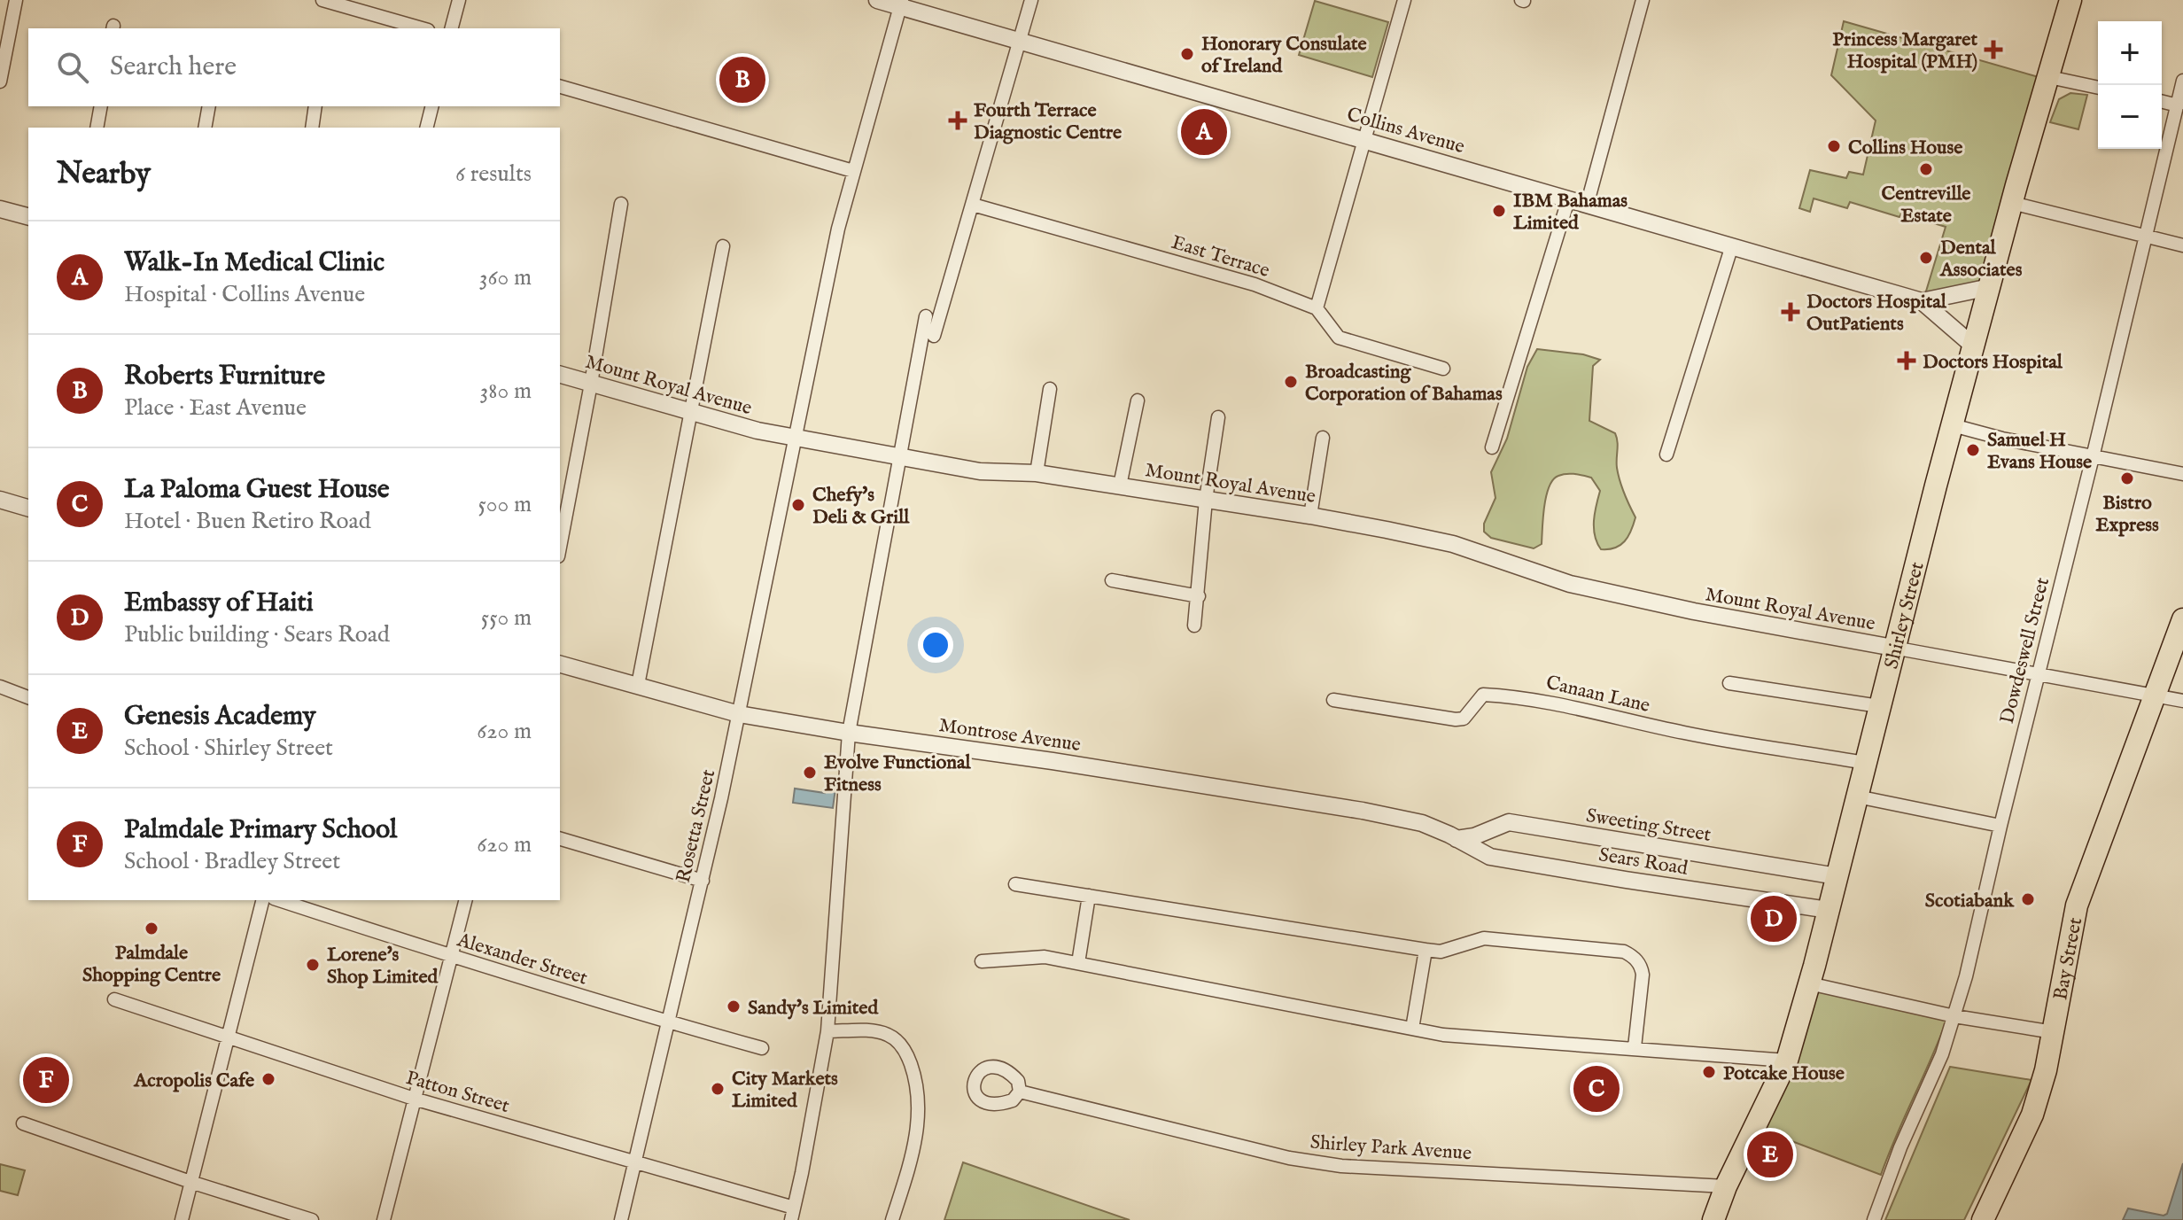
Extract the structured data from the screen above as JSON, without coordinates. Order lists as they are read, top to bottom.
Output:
{
  "streets": {
    "highway": ["Shirley Street", "Bay Street"],
    "street": [
      "Collins Avenue",
      "East Terrace",
      "Mount Royal Avenue",
      "Dowdeswell Street",
      "Canaan Lane",
      "Montrose Avenue",
      "Sweeting Street",
      "Rosetta Street",
      "Sears Road",
      "Alexander Street",
      "Patton Street",
      "Shirley Park Avenue"
    ]
  },
  "crossings": [
    ["Collins Avenue", "Shirley Street"],
    ["Collins Avenue", "Rosetta Street"],
    ["Mount Royal Avenue", "Shirley Street"],
    ["Mount Royal Avenue", "Rosetta Street"],
    ["Shirley Street", "Canaan Lane"],
    ["Shirley Street", "Sweeting Street"],
    ["Shirley Street", "Sears Road"],
    ["Shirley Street", "Shirley Park Avenue"],
    ["Montrose Avenue", "Sweeting Street"],
    ["Montrose Avenue", "Rosetta Street"],
    ["Montrose Avenue", "Sears Road"],
    ["Sweeting Street", "Sears Road"],
    ["Rosetta Street", "Alexander Street"],
    ["Rosetta Street", "Patton Street"]
  ],
  "places": {
    "health": [
      "Princess Margaret Hospital (PMH)",
      "Fourth Terrace Diagnostic Centre",
      "Doctors Hospital OutPatients",
      "Doctors Hospital"
    ],
    "other": [
      "Honorary Consulate of Ireland",
      "Collins House",
      "Centreville Estate",
      "IBM Bahamas Limited",
      "Dental Associates",
      "Broadcasting Corporation of Bahamas",
      "Samuel H Evans House",
      "Bistro Express",
      "Chefy's Deli & Grill",
      "Evolve Functional Fitness",
      "Scotiabank",
      "Palmdale Shopping Centre",
      "Lorene's Shop Limited",
      "Sandy's Limited",
      "Potcake House",
      "Acropolis Cafe",
      "City Markets Limited"
    ]
  },
  "page": {
    "map_buttons": ["+", "−"],
    "search": "Search here",
    "pins": [
      "B",
      "A",
      "D",
      "F",
      "C",
      "E"
    ],
    "heading": ["Nearby", "6 results"],
    "list": [
      {
        "mark": "A",
        "name": "Walk-In Medical Clinic",
        "note": "Hospital · Collins Avenue",
        "value": "360 m"
      },
      {
        "mark": "B",
        "name": "Roberts Furniture",
        "note": "Place · East Avenue",
        "value": "380 m"
      },
      {
        "mark": "C",
        "name": "La Paloma Guest House",
        "note": "Hotel · Buen Retiro Road",
        "value": "500 m"
      },
      {
        "mark": "D",
        "name": "Embassy of Haiti",
        "note": "Public building · Sears Road",
        "value": "550 m"
      },
      {
        "mark": "E",
        "name": "Genesis Academy",
        "note": "School · Shirley Street",
        "value": "620 m"
      },
      {
        "mark": "F",
        "name": "Palmdale Primary School",
        "note": "School · Bradley Street",
        "value": "620 m"
      }
    ]
  }
}
